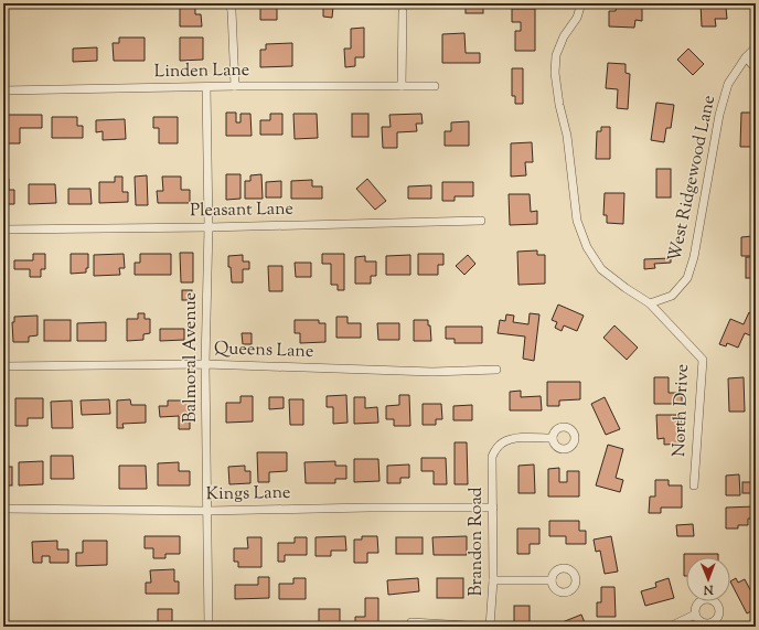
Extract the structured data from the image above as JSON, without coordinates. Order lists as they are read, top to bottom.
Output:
{
  "streets": {
    "street": [
      "Linden Lane",
      "West Ridgewood Lane",
      "Pleasant Lane",
      "Queens Lane",
      "Balmoral Avenue",
      "North Drive",
      "Kings Lane",
      "Brandon Road"
    ]
  },
  "crossings": [
    ["Linden Lane", "Balmoral Avenue"],
    ["West Ridgewood Lane", "North Drive"],
    ["Pleasant Lane", "Balmoral Avenue"],
    ["Queens Lane", "Balmoral Avenue"],
    ["Balmoral Avenue", "Kings Lane"],
    ["Kings Lane", "Brandon Road"]
  ],
  "north": "bottom"
}
